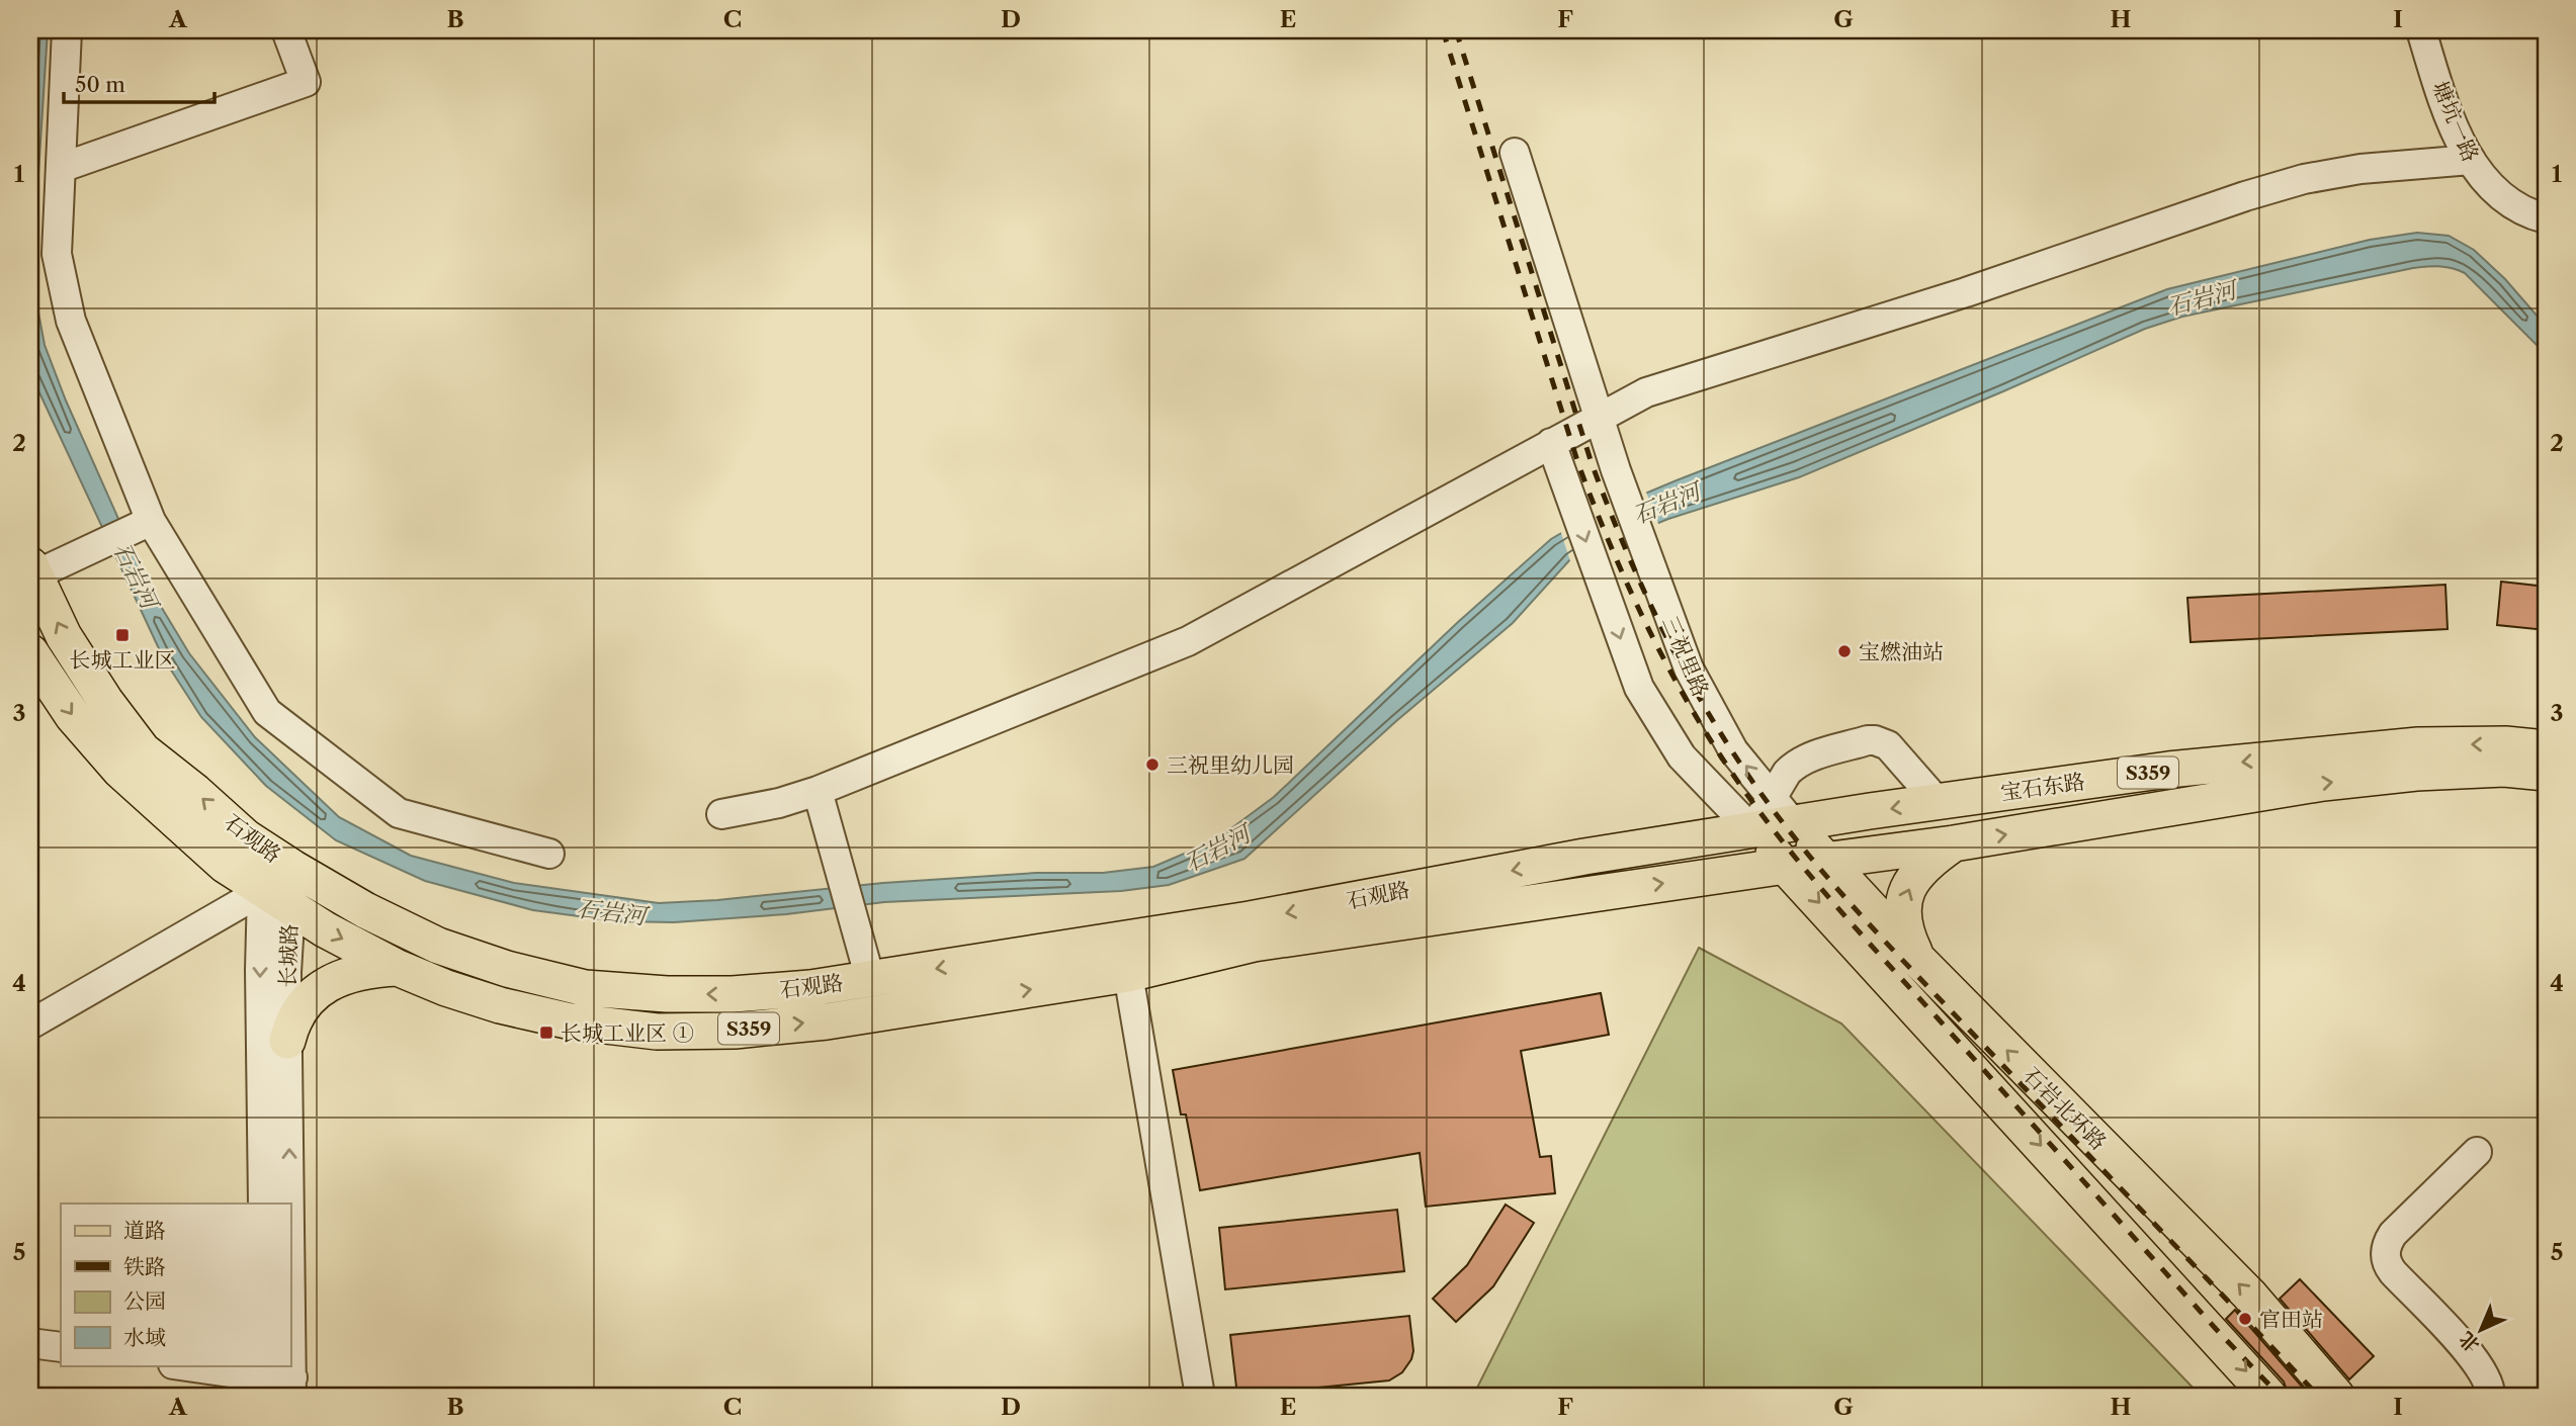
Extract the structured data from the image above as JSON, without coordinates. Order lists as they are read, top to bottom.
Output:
{
  "streets": {
    "main road": [
      "S359",
      "宝石东路",
      "石观路",
      "石岩北环路"
    ],
    "street": ["塘坑一路", "三祝里路", "长城路"]
  },
  "crossings": [
    ["三祝里路", "宝石东路"],
    ["三祝里路", "石岩北环路"],
    ["宝石东路", "石观路"],
    ["宝石东路", "石岩北环路"],
    ["石观路", "长城路"],
    ["石观路", "石岩北环路"]
  ],
  "water": ["石岩河"],
  "places": {
    "transit": ["长城工业区", "长城工业区 ①"],
    "other": ["宝燃油站", "三祝里幼儿园", "官田站"]
  },
  "legend": [
    "道路",
    "铁路",
    "公园",
    "水域"
  ],
  "scale_bar": "50 m",
  "north": "bottom left",
  "grid": {
    "columns": [
      "A",
      "B",
      "C",
      "D",
      "E",
      "F",
      "G",
      "H",
      "I"
    ],
    "rows": [
      "1",
      "2",
      "3",
      "4",
      "5"
    ]
  }
}
